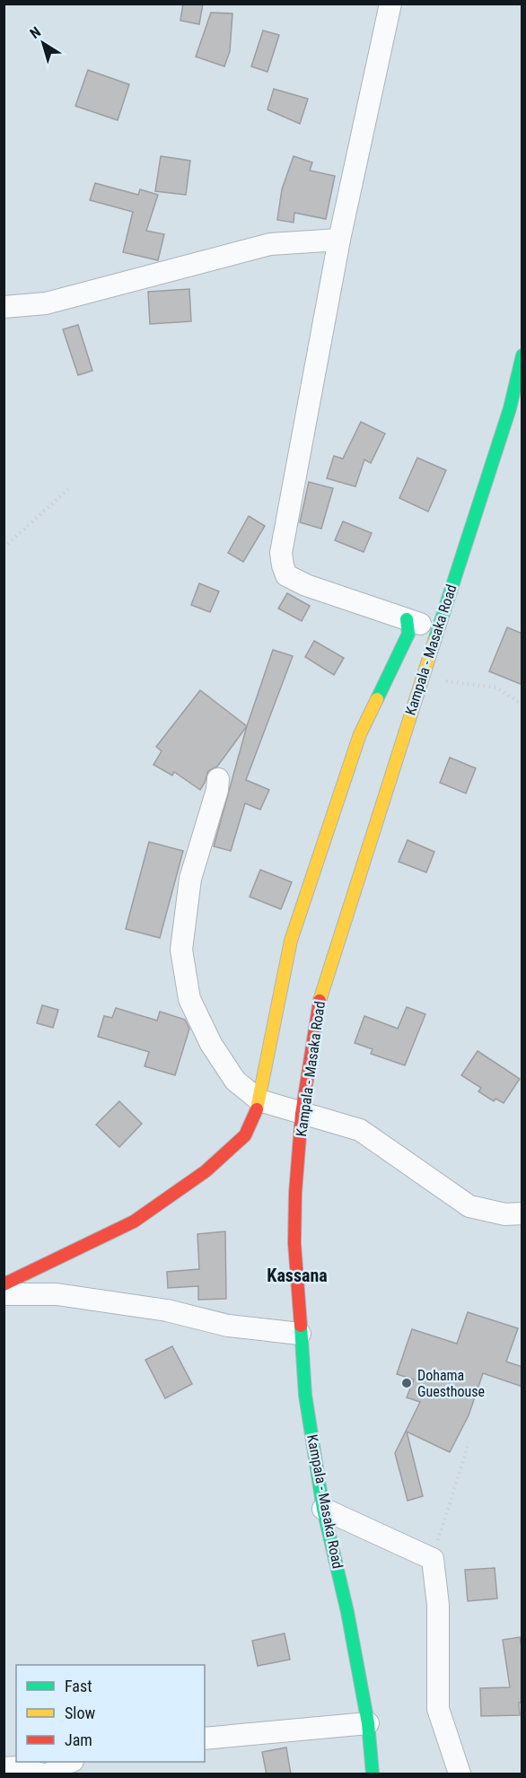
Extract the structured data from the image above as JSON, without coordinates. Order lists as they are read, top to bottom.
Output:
{
  "streets": {
    "main road": ["Kampala - Masaka Road"]
  },
  "districts": ["Kassana"],
  "places": ["Dohama Guesthouse"],
  "legend": ["Fast", "Slow", "Jam"],
  "north": "top left"
}
